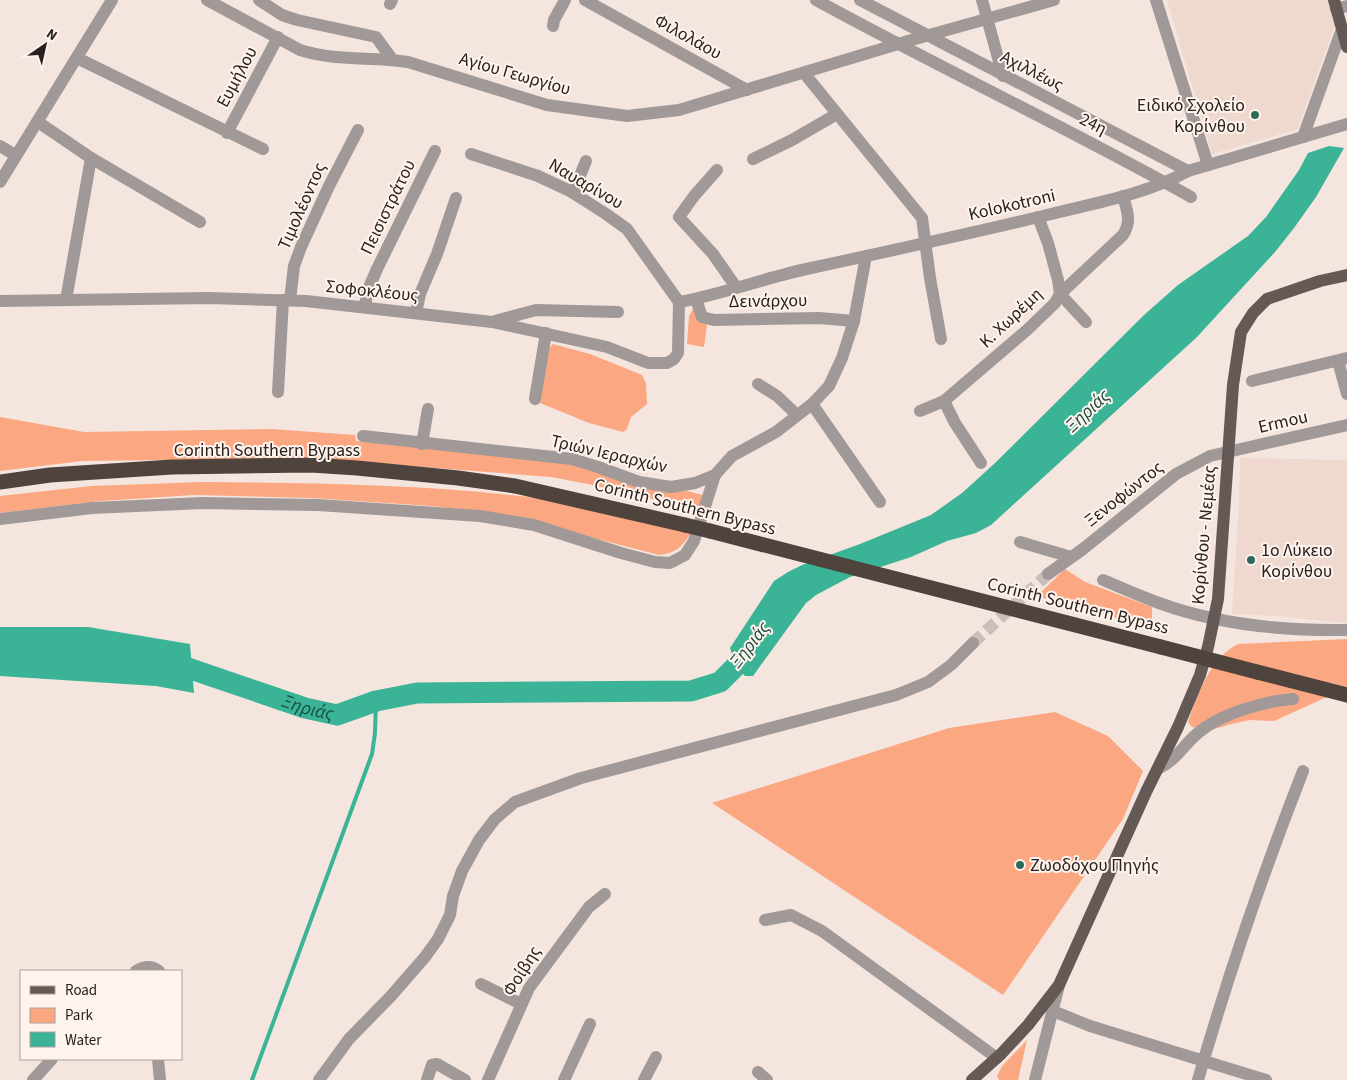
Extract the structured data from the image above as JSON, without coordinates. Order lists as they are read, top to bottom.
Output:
{
  "streets": {
    "highway": ["Corinth Southern Bypass"],
    "main road": ["Κορίνθου - Νεμέας"],
    "street": [
      "Φιλολάου",
      "Αχιλλέως",
      "Αγίου Γεωργίου",
      "Ευμήλου",
      "24η",
      "Ναυαρίνου",
      "Kolokotroni",
      "Τιμολέοντος",
      "Πεισιστράτου",
      "Σοφοκλέους",
      "Δεινάρχου",
      "Κ. Χωρέμη",
      "Ermou",
      "Τριών Ιεραρχών",
      "Ξενοφώντος",
      "Φοίβης"
    ]
  },
  "crossings": [
    ["Φιλολάου", "Αγίου Γεωργίου"],
    ["Αχιλλέως", "Αγίου Γεωργίου"],
    ["Αχιλλέως", "Kolokotroni"],
    ["Αγίου Γεωργίου", "Ευμήλου"],
    ["Αγίου Γεωργίου", "24η"],
    ["24η", "Kolokotroni"],
    ["Ναυαρίνου", "Kolokotroni"],
    ["Ναυαρίνου", "Σοφοκλέους"],
    ["Kolokotroni", "Σοφοκλέους"],
    ["Kolokotroni", "Δεινάρχου"],
    ["Kolokotroni", "Κ. Χωρέμη"],
    ["Kolokotroni", "Τριών Ιεραρχών"],
    ["Τιμολέοντος", "Σοφοκλέους"],
    ["Πεισιστράτου", "Σοφοκλέους"],
    ["Δεινάρχου", "Τριών Ιεραρχών"],
    ["Ermou", "Ξενοφώντος"],
    ["Ermou", "Κορίνθου - Νεμέας"],
    ["Ξενοφώντος", "Κορίνθου - Νεμέας"]
  ],
  "water": ["Ξηριάς"],
  "places": ["Ειδικό Σχολείο Κορίνθου", "1ο Λύκειο Κορίνθου", "Ζωοδόχου Πηγής"],
  "legend": ["Road", "Park", "Water"],
  "north": "top right"
}
